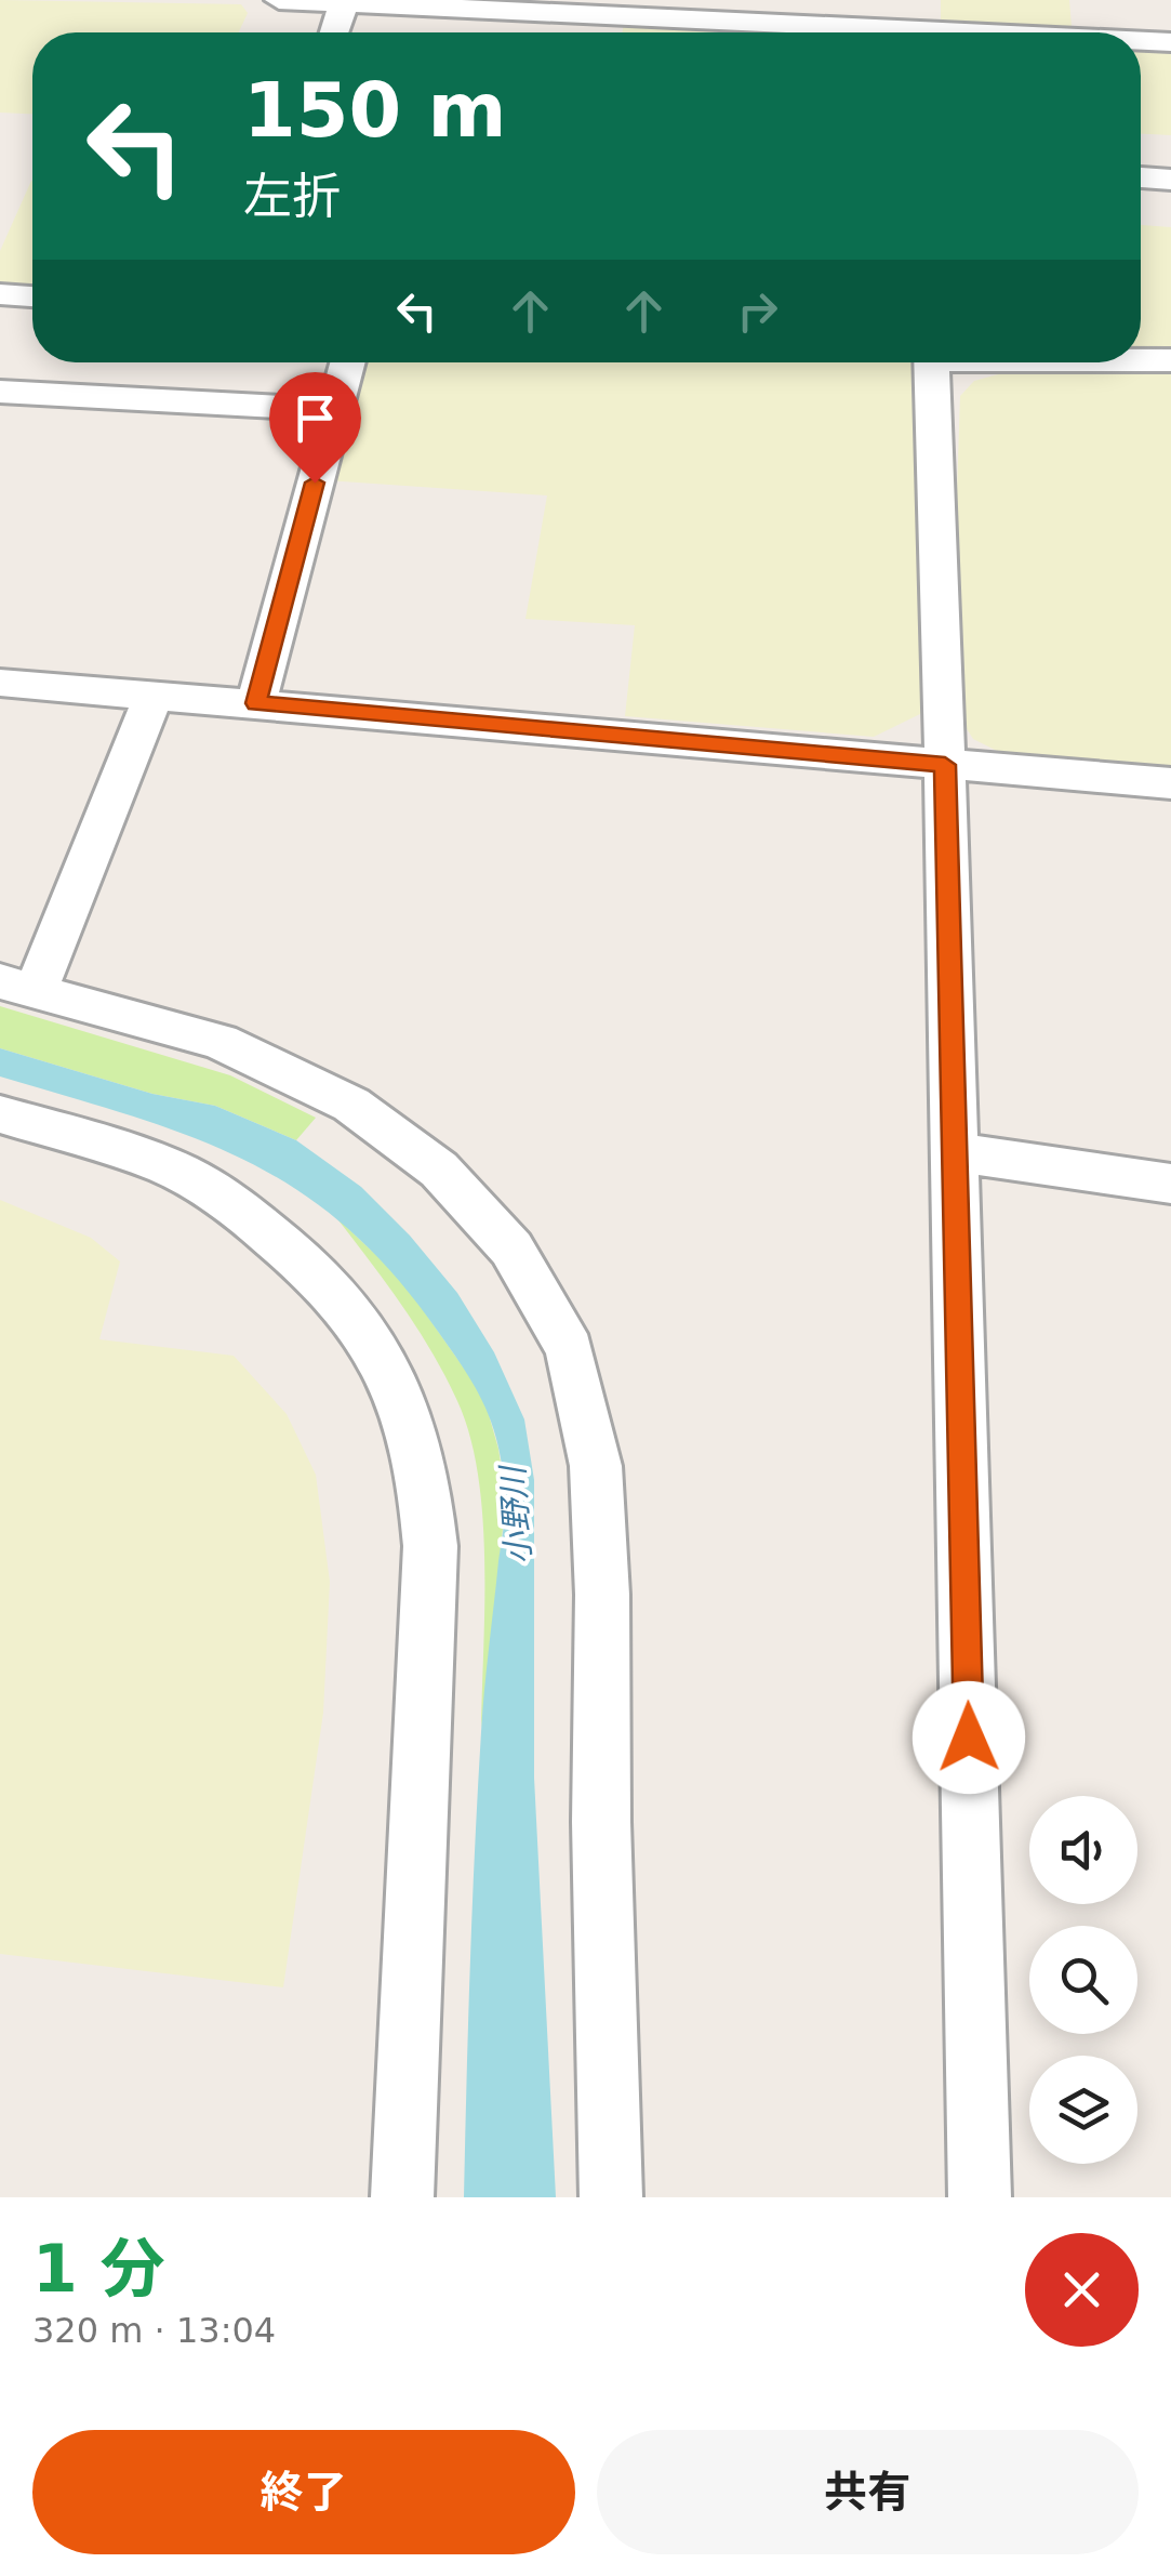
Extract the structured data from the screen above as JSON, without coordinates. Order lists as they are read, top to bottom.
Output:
{
  "water": ["小野川"],
  "page": {
    "turn": ["150 m", "左折"],
    "heading": ["1 分", "320 m · 13:04"],
    "buttons": ["終了", "共有"]
  }
}
